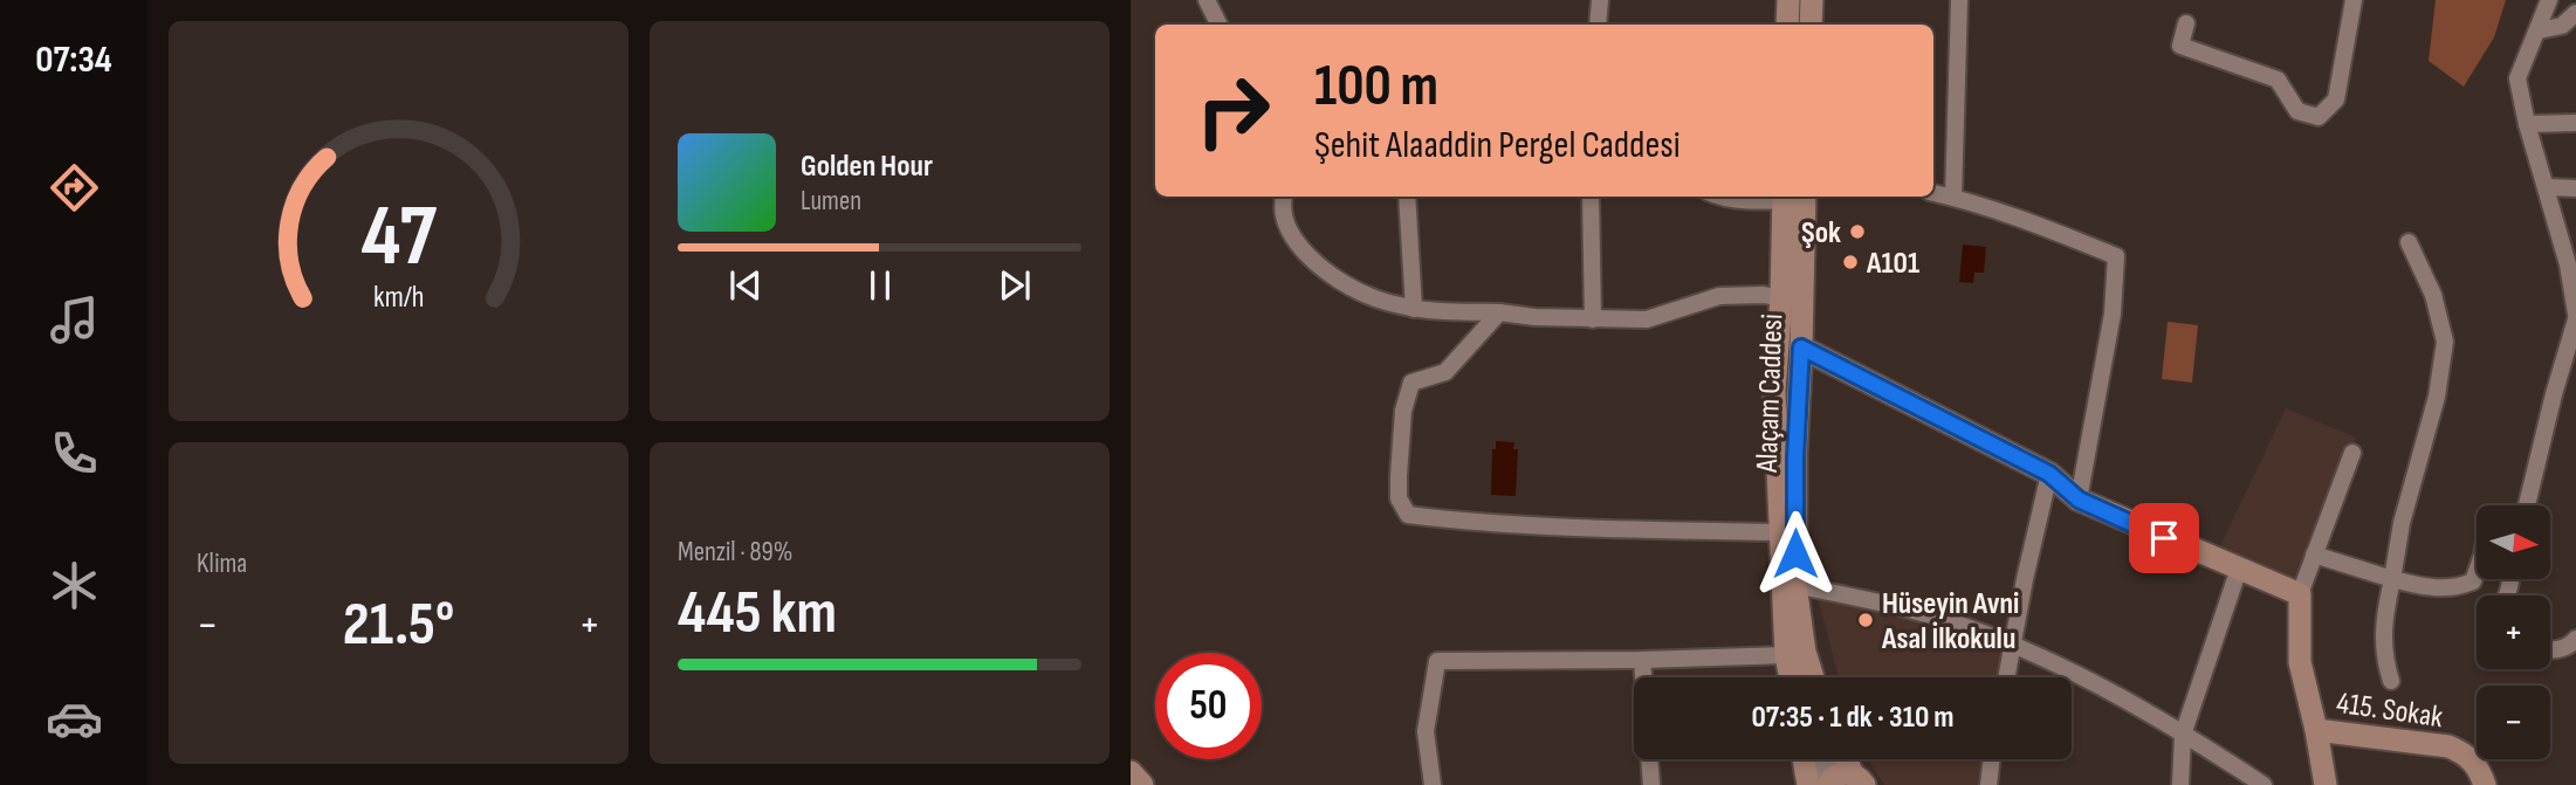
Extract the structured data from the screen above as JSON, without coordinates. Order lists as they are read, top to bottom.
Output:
{
  "streets": {
    "main road": ["Alaçam Caddesi", "415. Sokak"]
  },
  "places": ["Şok", "A101", "Hüseyin Avni Asal İlkokulu"],
  "north": "right",
  "page": {
    "tabs": "07:34",
    "turn": ["100 m", "Şehit Alaaddin Pergel Caddesi"],
    "song": ["Golden Hour", "Lumen"],
    "tile": [
      "Klima",
      ["Menzil · 89%", "445 km"]
    ],
    "map_buttons": ["+", "−"],
    "heat": ["−", "21.5°", "+"],
    "limit": "50",
    "trip": "07:35 · 1 dk · 310 m",
    "gauge": ["47", "km/h"]
  }
}
